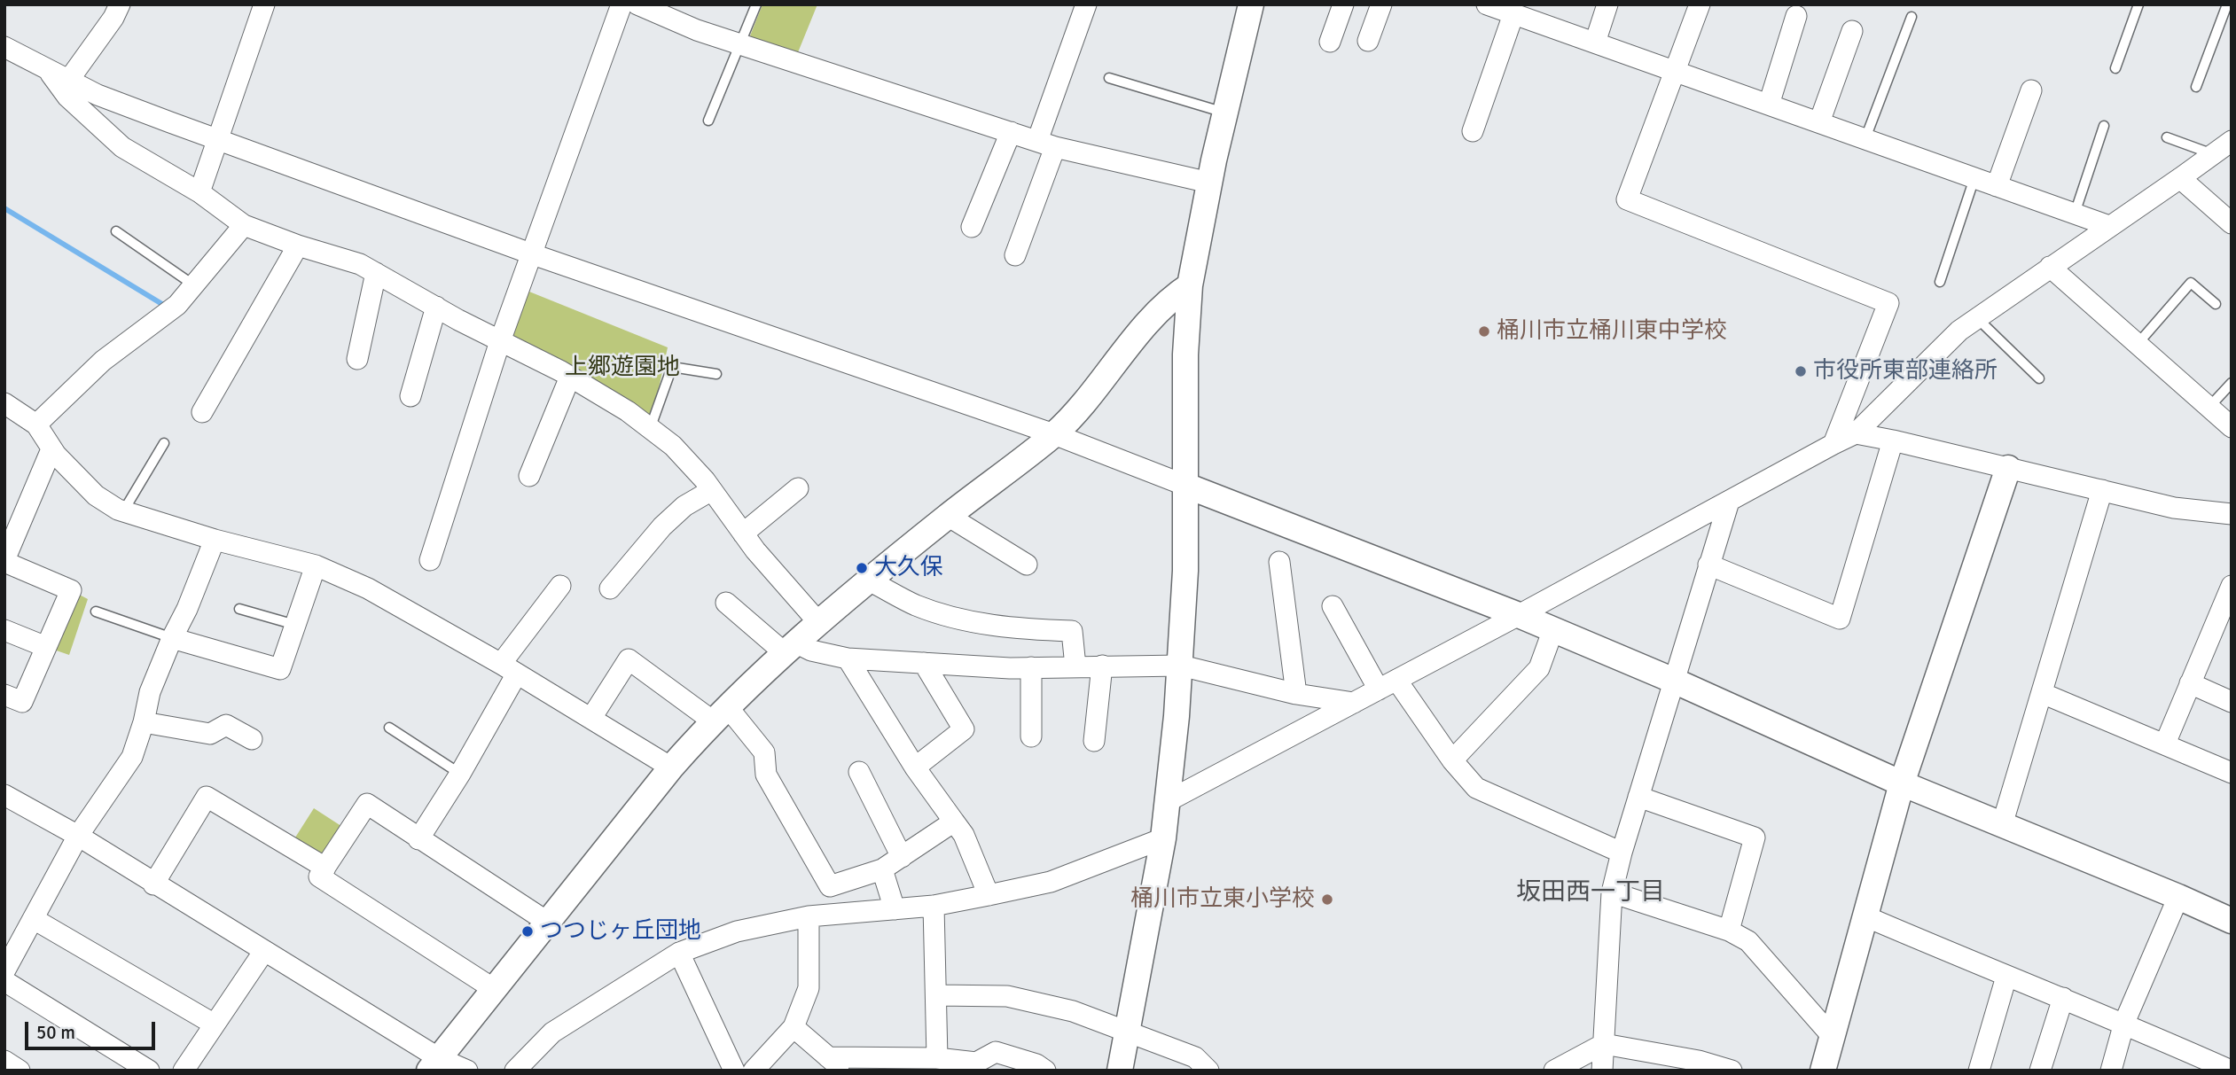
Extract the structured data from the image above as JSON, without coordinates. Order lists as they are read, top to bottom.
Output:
{
  "districts": ["坂田西一丁目"],
  "parks": ["上郷遊園地"],
  "places": [
    "桶川市立桶川東中学校",
    "市役所東部連絡所",
    "大久保",
    "桶川市立東小学校",
    "つつじヶ丘団地"
  ],
  "scale_bar": "50 m"
}
